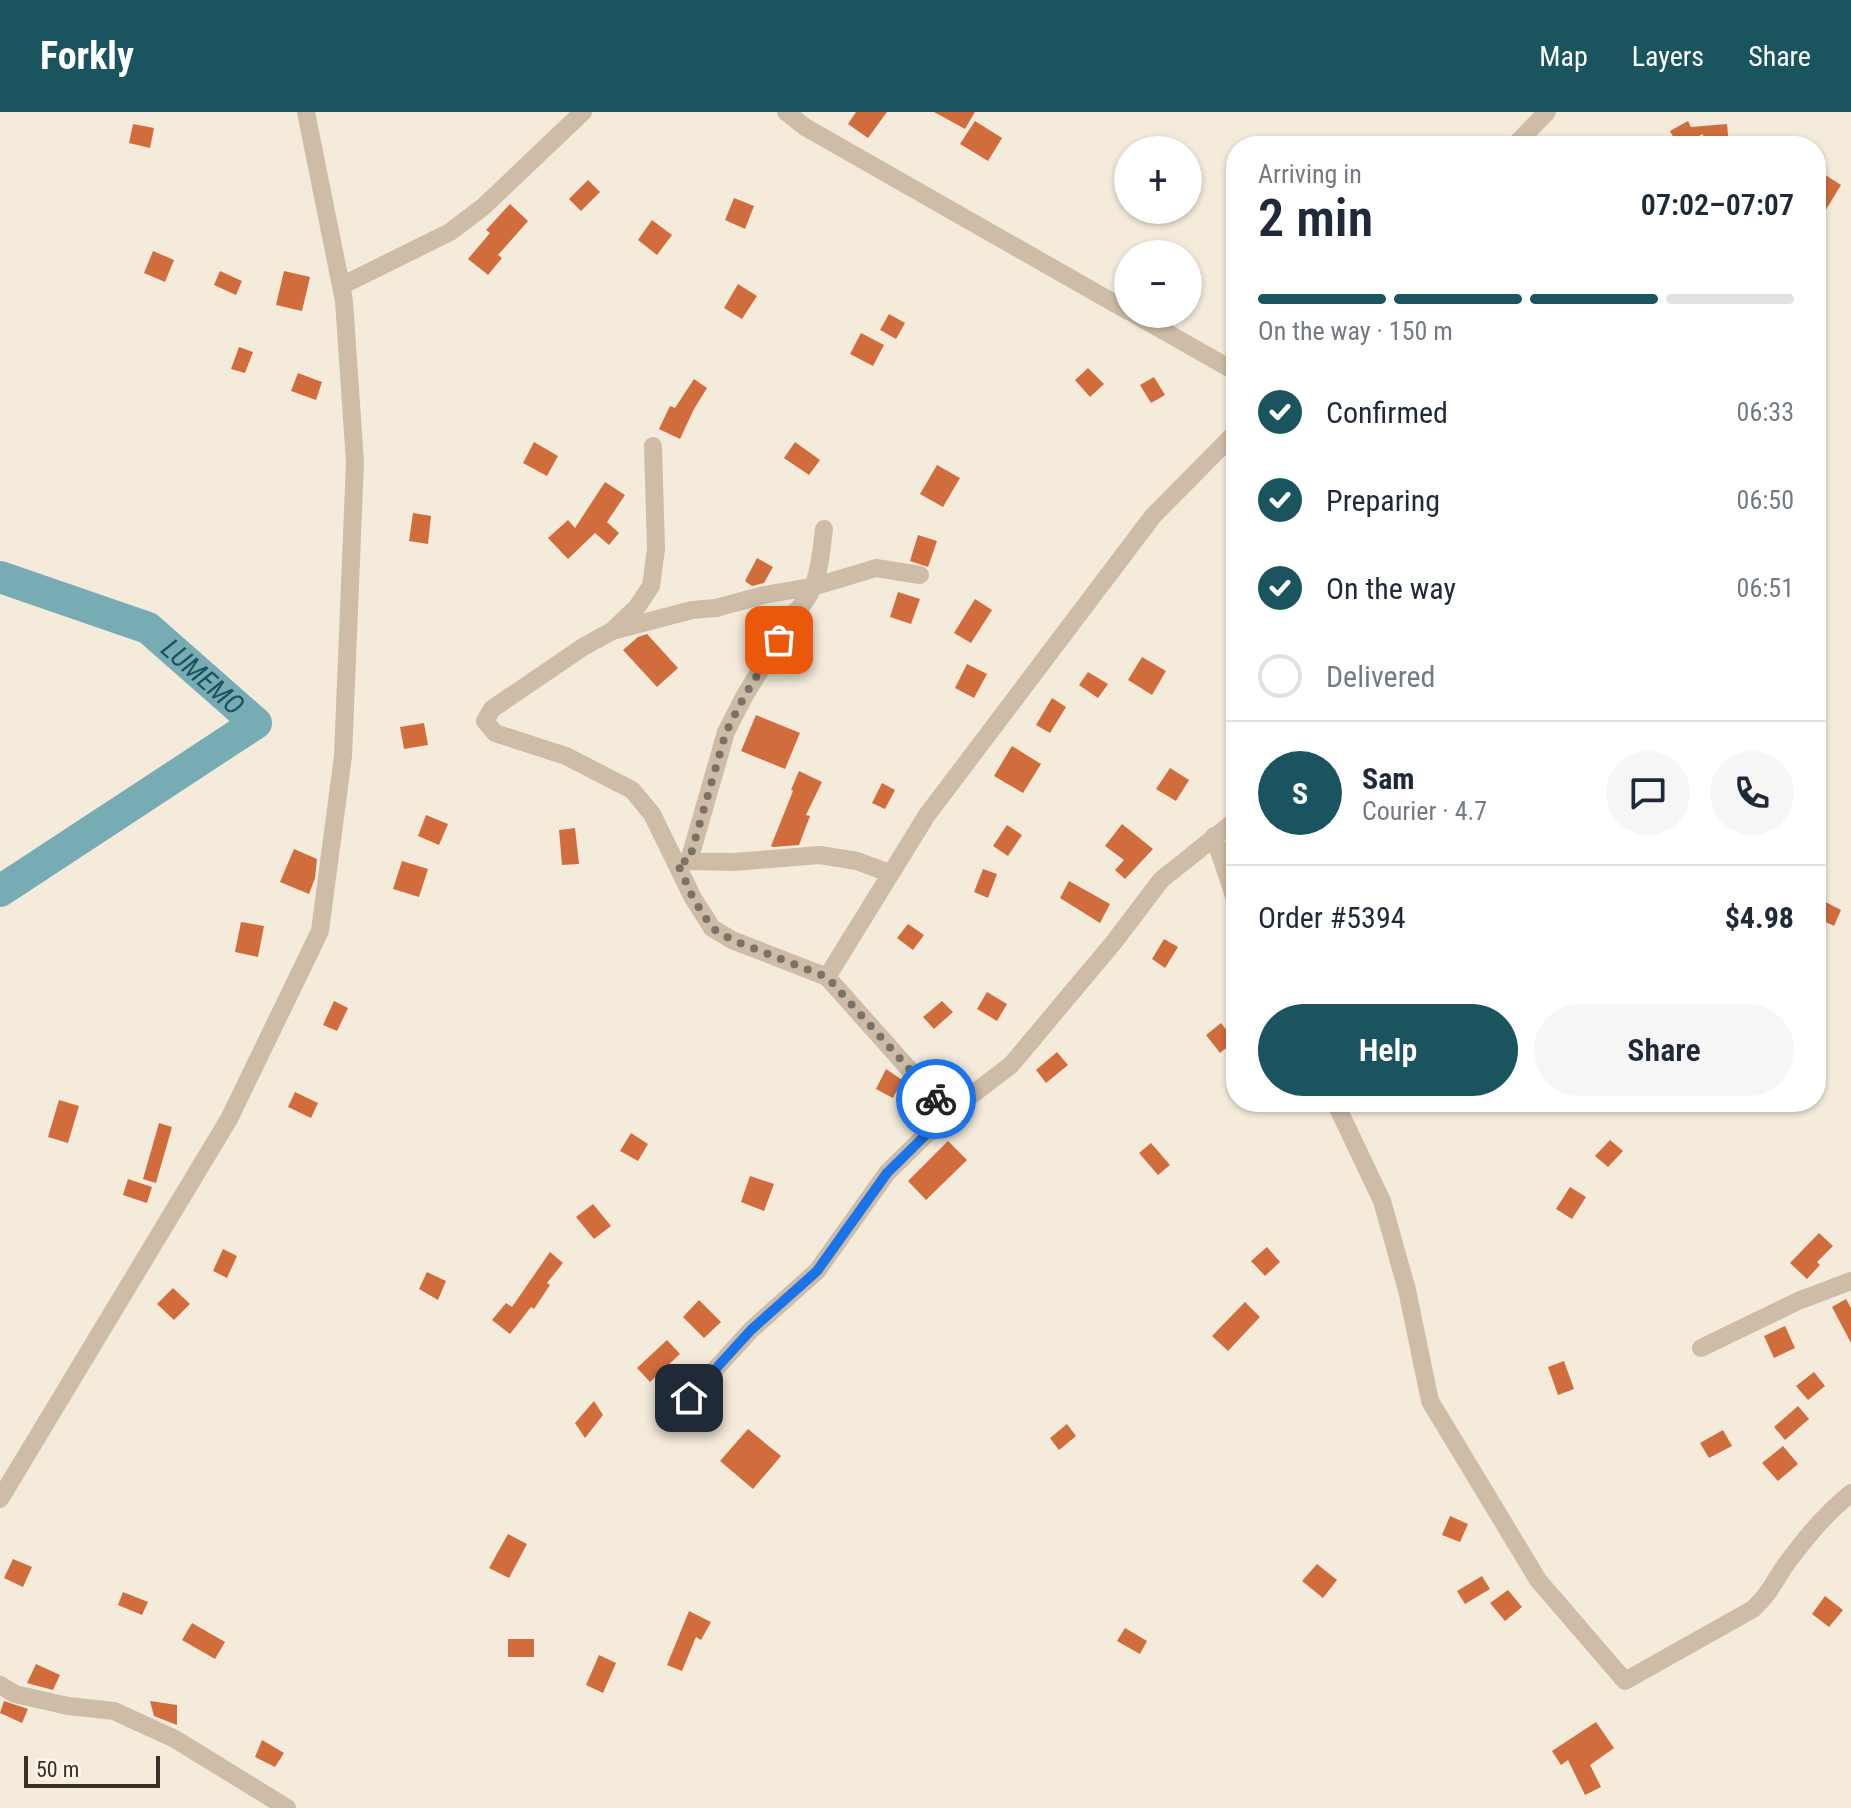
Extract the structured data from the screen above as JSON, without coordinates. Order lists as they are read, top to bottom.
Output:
{
  "water": ["LUMEMO"],
  "scale_bar": "50 m",
  "page": {
    "header": "Forkly",
    "nav": ["Map", "Layers", "Share"],
    "map_buttons": ["+", "−"],
    "heading": ["2 min", "Arriving in", "07:02–07:07"],
    "panel": [
      "Sam",
      "Courier · 4.7",
      "Order #5394",
      "$4.98"
    ],
    "bar": "On the way · 150 m",
    "list": [
      ["Confirmed", "06:33"],
      ["Preparing", "06:50"],
      ["On the way", "06:51"],
      "Delivered"
    ],
    "round": "S",
    "buttons": ["Help", "Share"],
    "scale": "50 m"
  }
}
